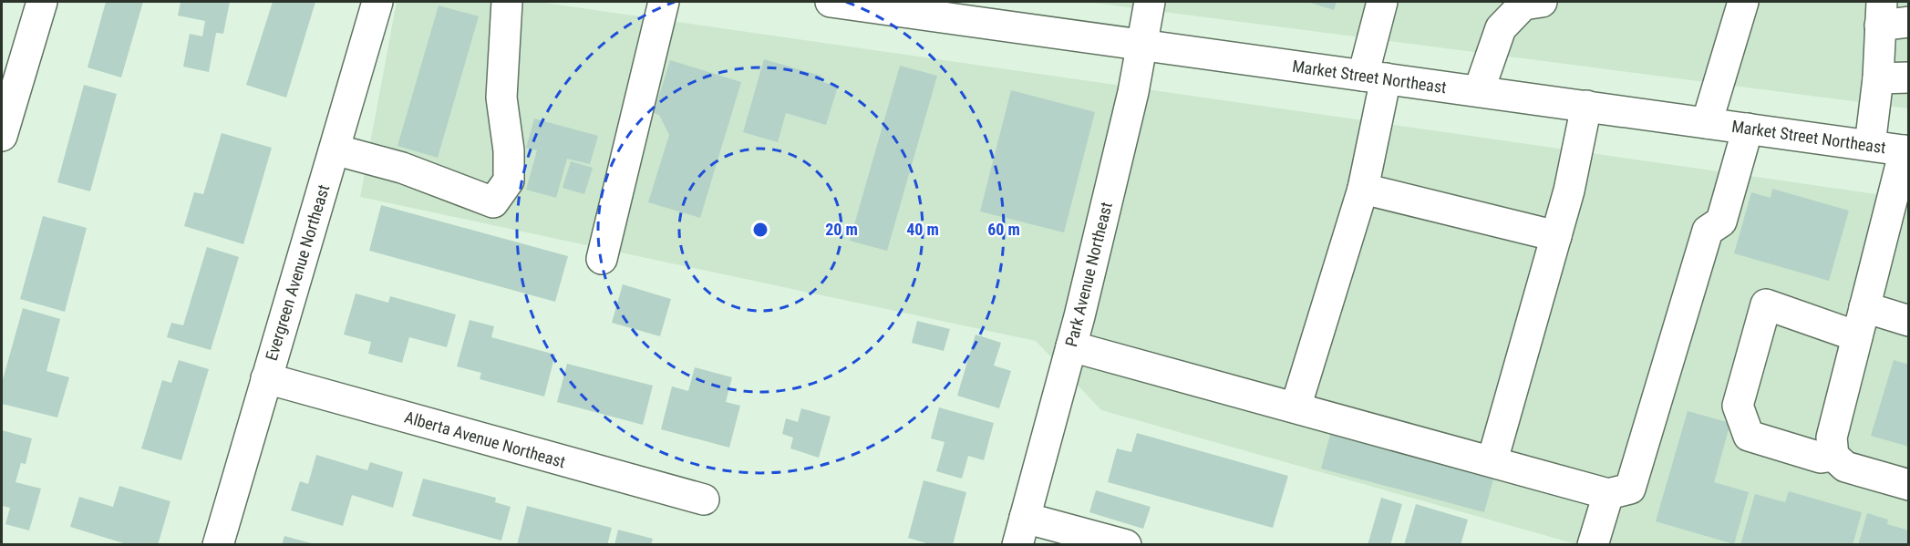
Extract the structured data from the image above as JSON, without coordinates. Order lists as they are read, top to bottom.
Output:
{
  "streets": {
    "street": [
      "Market Street Northeast",
      "Evergreen Avenue Northeast",
      "Park Avenue Northeast",
      "Alberta Avenue Northeast"
    ]
  },
  "crossings": [
    ["Market Street Northeast", "Park Avenue Northeast"],
    ["Evergreen Avenue Northeast", "Alberta Avenue Northeast"]
  ],
  "rings": ["20 m", "40 m", "60 m"]
}
